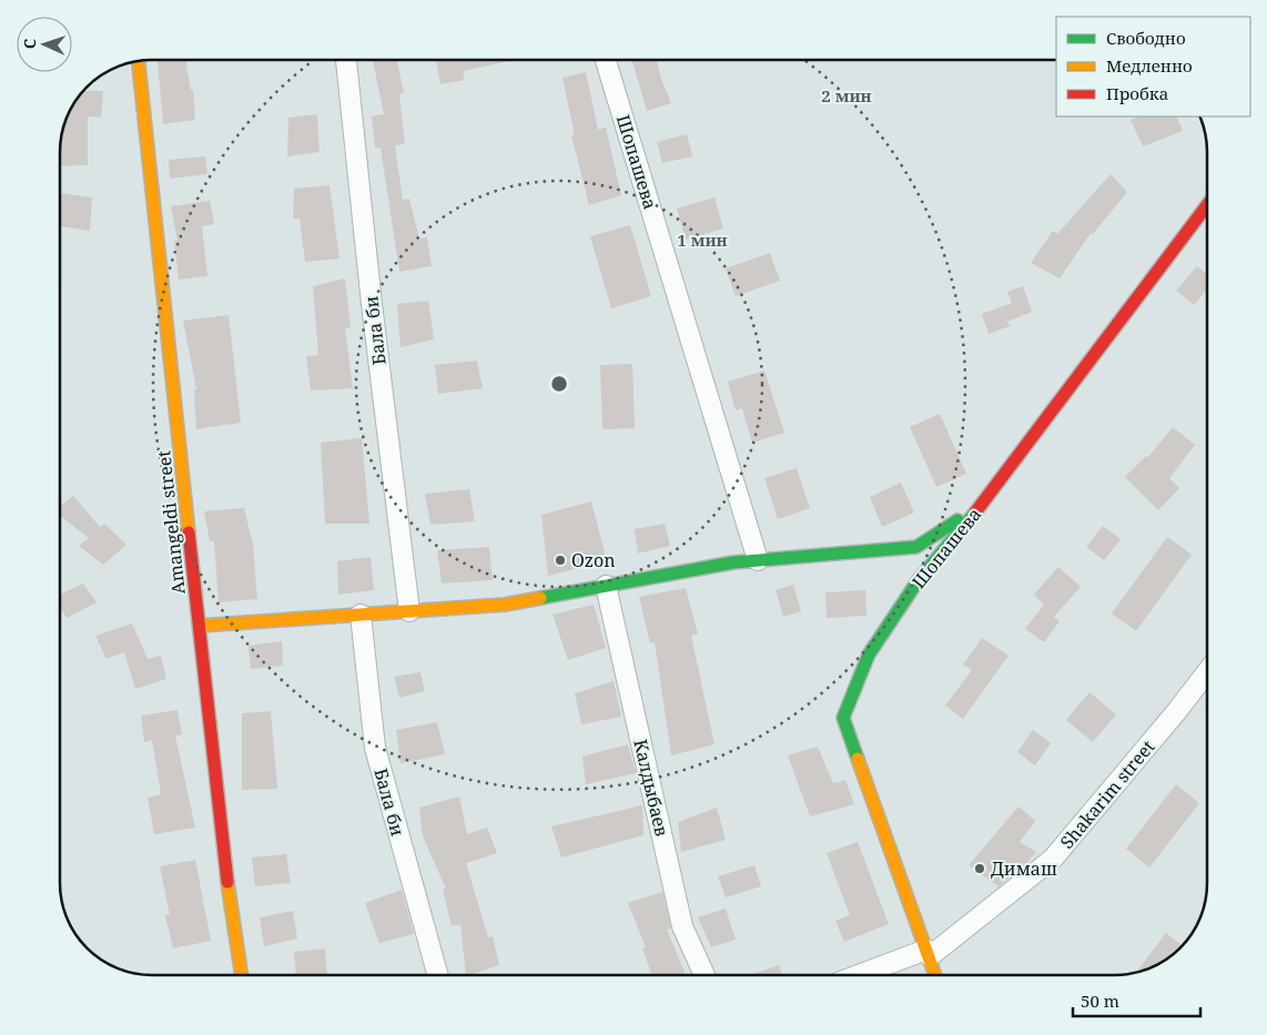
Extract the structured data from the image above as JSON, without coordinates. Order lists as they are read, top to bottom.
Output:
{
  "streets": {
    "street": [
      "Шопашева",
      "Бала би",
      "Amangeldi street",
      "Калдыбаев",
      "Shakarim street"
    ]
  },
  "crossings": [
    ["Шопашева", "Shakarim street"]
  ],
  "places": ["Ozon", "Димаш"],
  "legend": ["Свободно", "Медленно", "Пробка"],
  "scale_bar": "50 m",
  "north": "left",
  "rings": ["2 мин", "1 мин"]
}
